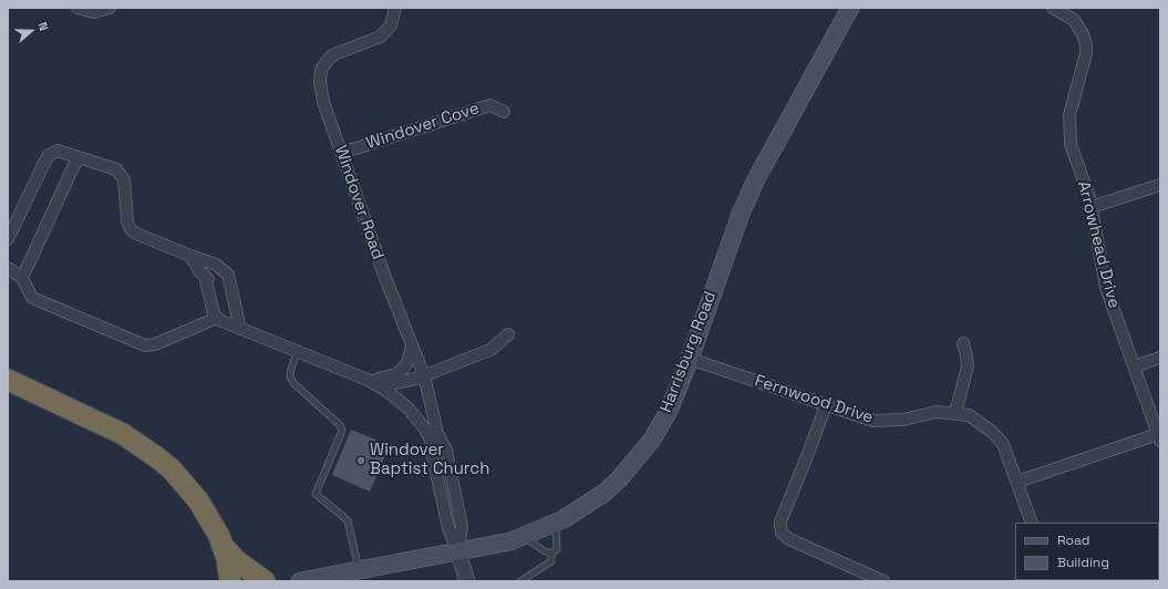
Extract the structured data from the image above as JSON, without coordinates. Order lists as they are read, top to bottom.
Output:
{
  "streets": {
    "main road": ["Harrisburg Road"],
    "street": [
      "Windover Cove",
      "Windover Road",
      "Arrowhead Drive",
      "Fernwood Drive"
    ]
  },
  "crossings": [
    ["Windover Cove", "Windover Road"],
    ["Windover Road", "Harrisburg Road"],
    ["Harrisburg Road", "Fernwood Drive"]
  ],
  "places": ["Windover Baptist Church"],
  "legend": ["Road", "Building"],
  "north": "right"
}
